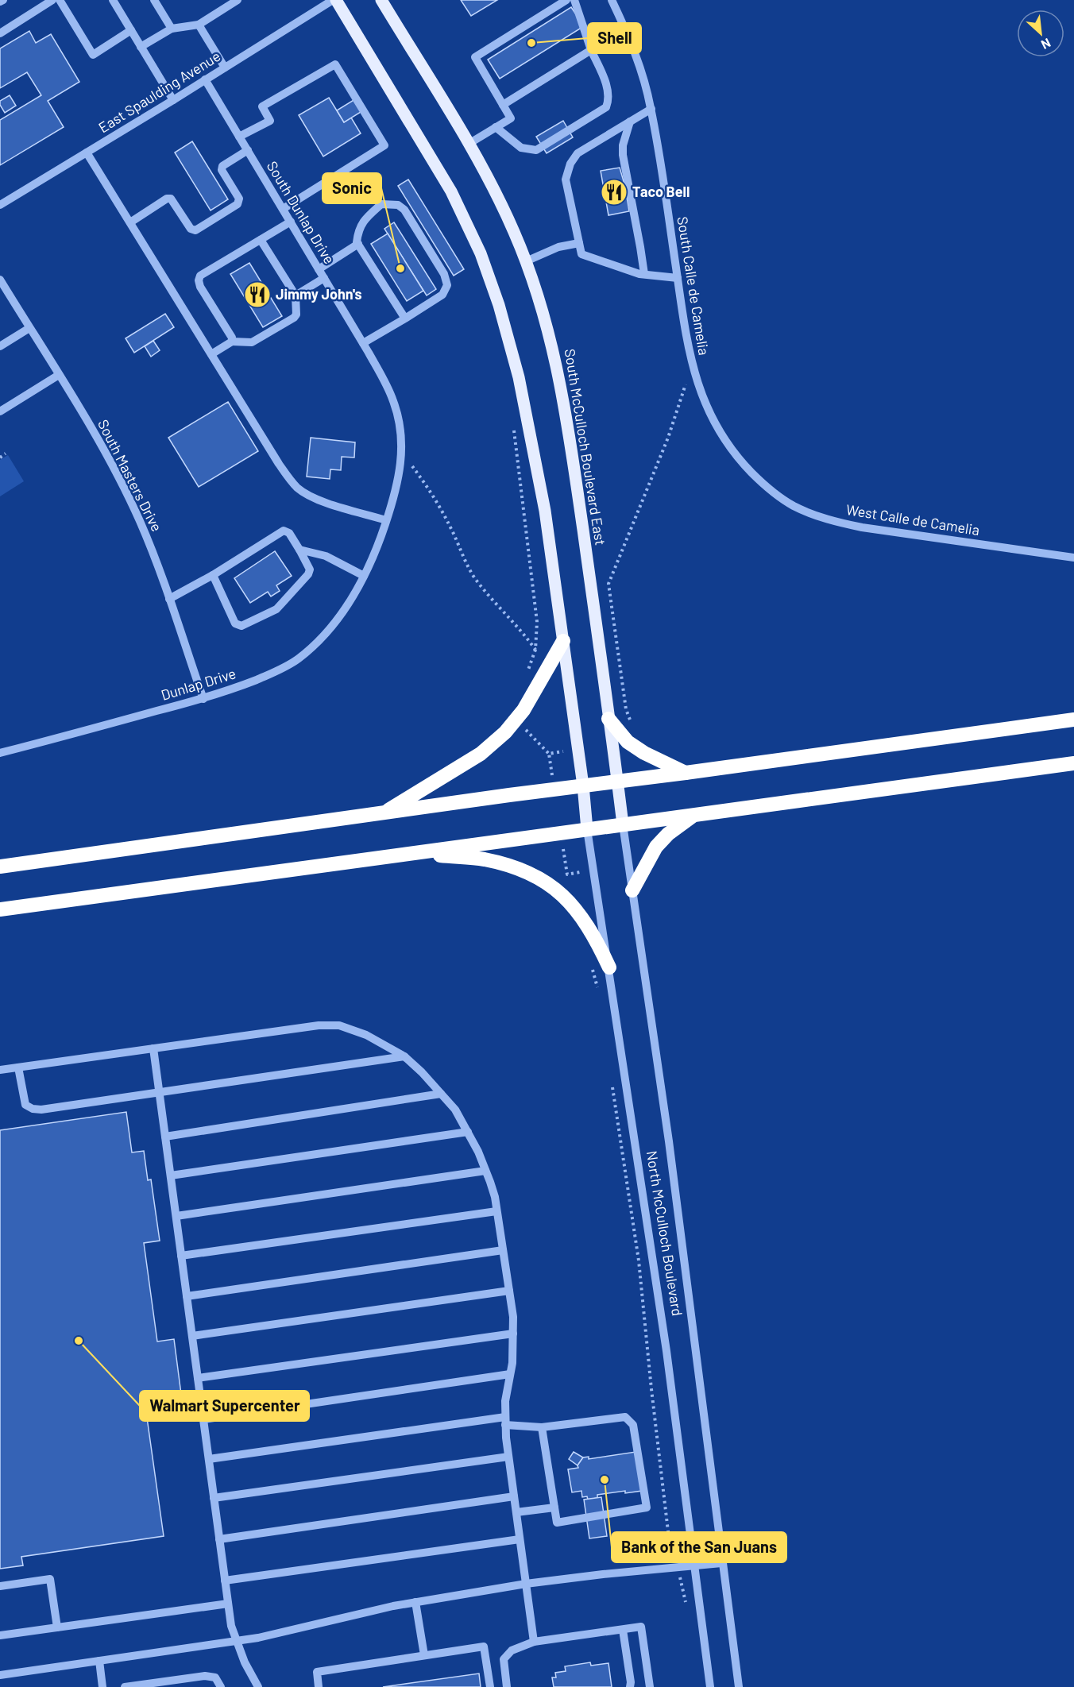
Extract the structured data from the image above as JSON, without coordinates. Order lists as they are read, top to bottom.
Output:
{
  "streets": {
    "main road": ["South McCulloch Boulevard East", "North McCulloch Boulevard"],
    "street": [
      "East Spaulding Avenue",
      "South Dunlap Drive",
      "South Calle de Camelia",
      "South Masters Drive",
      "West Calle de Camelia",
      "Dunlap Drive"
    ]
  },
  "crossings": [
    ["East Spaulding Avenue", "South Dunlap Drive"],
    ["South Dunlap Drive", "Dunlap Drive"],
    ["South Calle de Camelia", "West Calle de Camelia"],
    ["South McCulloch Boulevard East", "North McCulloch Boulevard"],
    ["South Masters Drive", "Dunlap Drive"]
  ],
  "places": {
    "other": [
      "Shell",
      "Sonic",
      "Walmart Supercenter",
      "Bank of the San Juans"
    ],
    "restaurant": ["Taco Bell", "Jimmy John's"]
  },
  "north": "bottom right"
}
